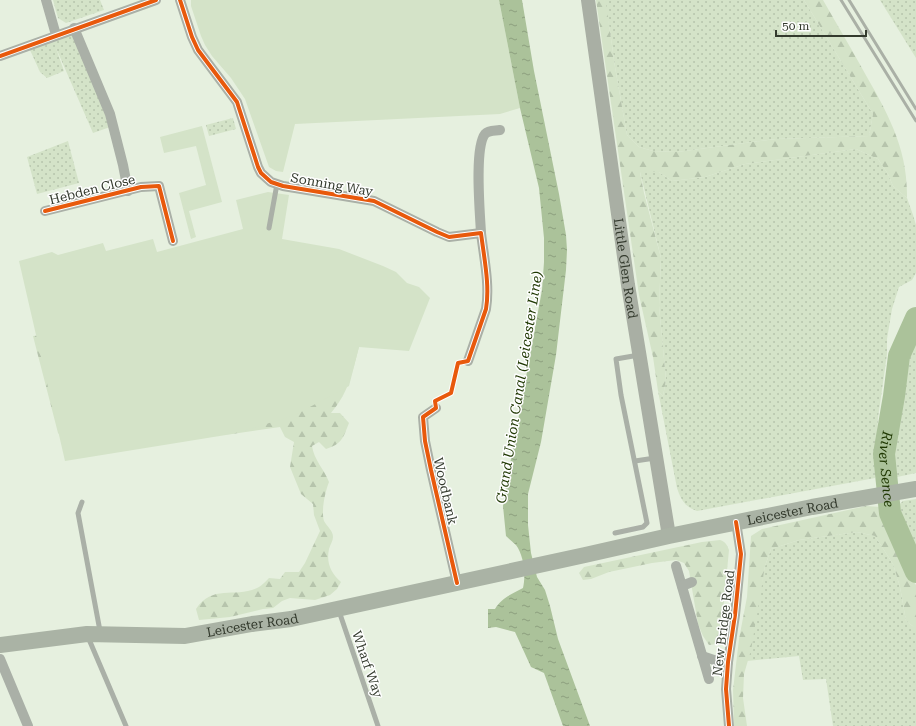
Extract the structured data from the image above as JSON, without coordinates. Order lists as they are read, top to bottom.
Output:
{
  "streets": {
    "main road": ["Little Glen Road", "Leicester Road"],
    "street": [
      "Sonning Way",
      "Hebden Close",
      "Woodbank",
      "New Bridge Road"
    ],
    "lane": ["Wharf Way"]
  },
  "crossings": [
    ["Little Glen Road", "Leicester Road"],
    ["Woodbank", "Leicester Road"],
    ["Leicester Road", "New Bridge Road"],
    ["Leicester Road", "Wharf Way"]
  ],
  "water": ["Grand Union Canal (Leicester Line)", "River Sence"],
  "scale_bar": "50 m"
}
